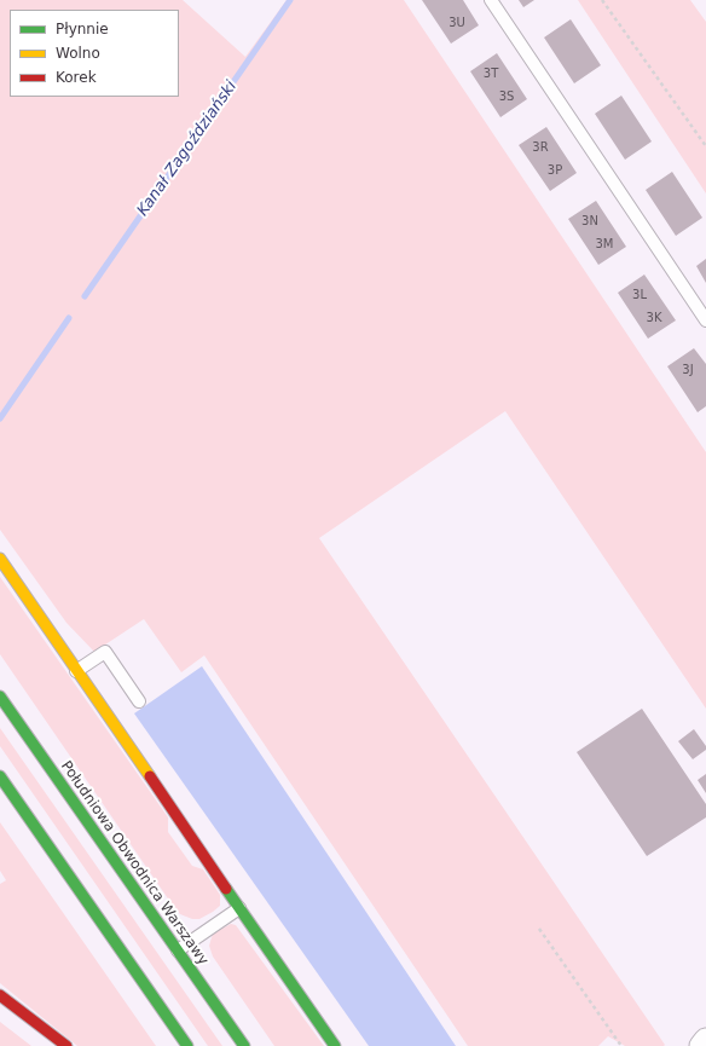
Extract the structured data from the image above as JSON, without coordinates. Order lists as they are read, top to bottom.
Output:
{
  "streets": {
    "main road": ["Południowa Obwodnica Warszawy"]
  },
  "water": ["Kanał Zagoździański"],
  "house_numbers": [
    "3U",
    "3T",
    "3S",
    "3R",
    "3P",
    "3N",
    "3M",
    "3L",
    "3K",
    "3J"
  ],
  "legend": ["Płynnie", "Wolno", "Korek"]
}
